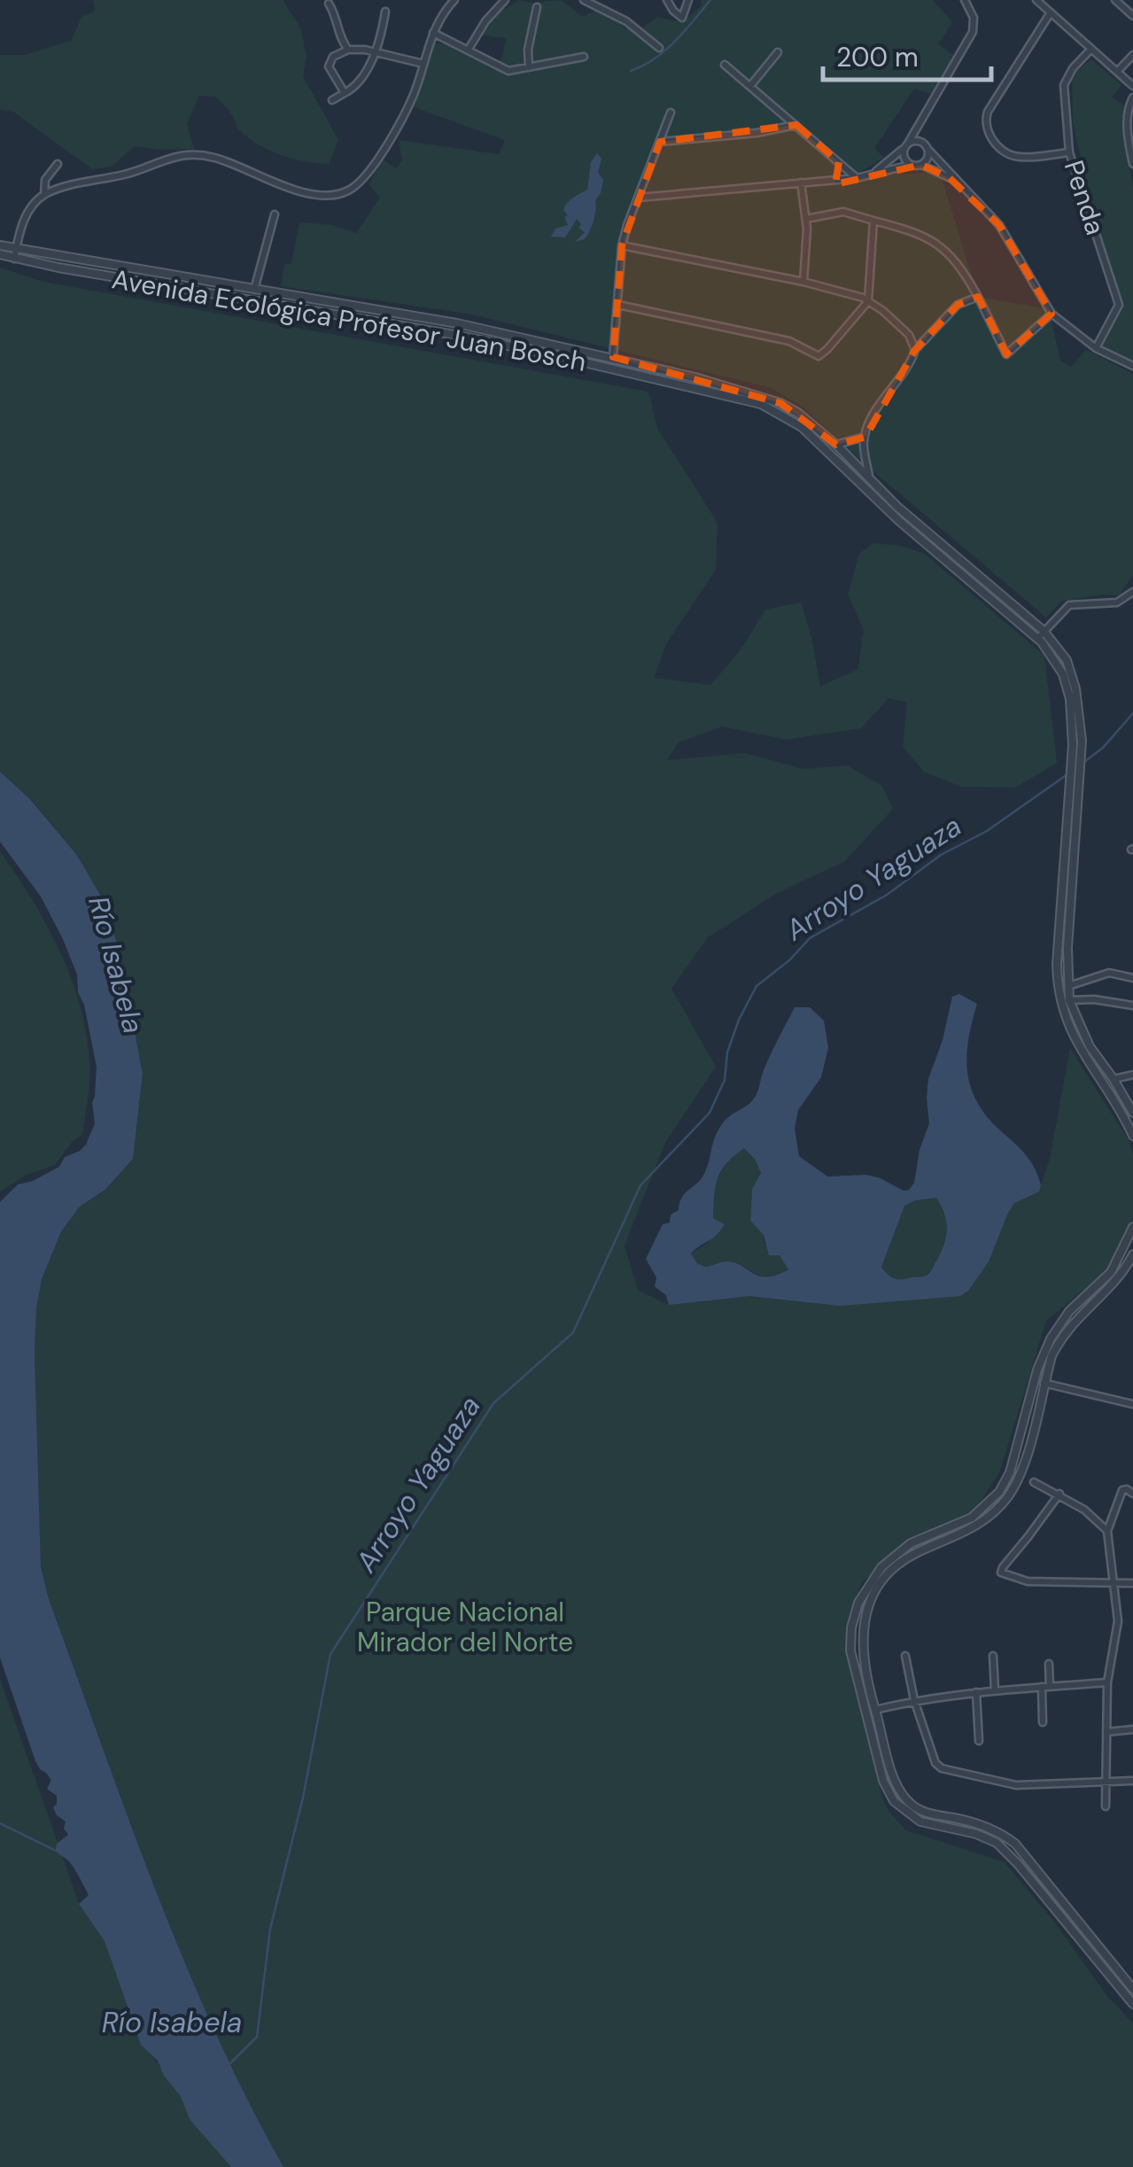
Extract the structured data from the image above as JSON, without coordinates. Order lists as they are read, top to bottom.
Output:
{
  "streets": {
    "street": ["Penda", "Avenida Ecológica Profesor Juan Bosch"]
  },
  "water": ["Arroyo Yaguaza", "Río Isabela"],
  "parks": ["Parque Nacional Mirador del Norte"],
  "scale_bar": "200 m"
}
